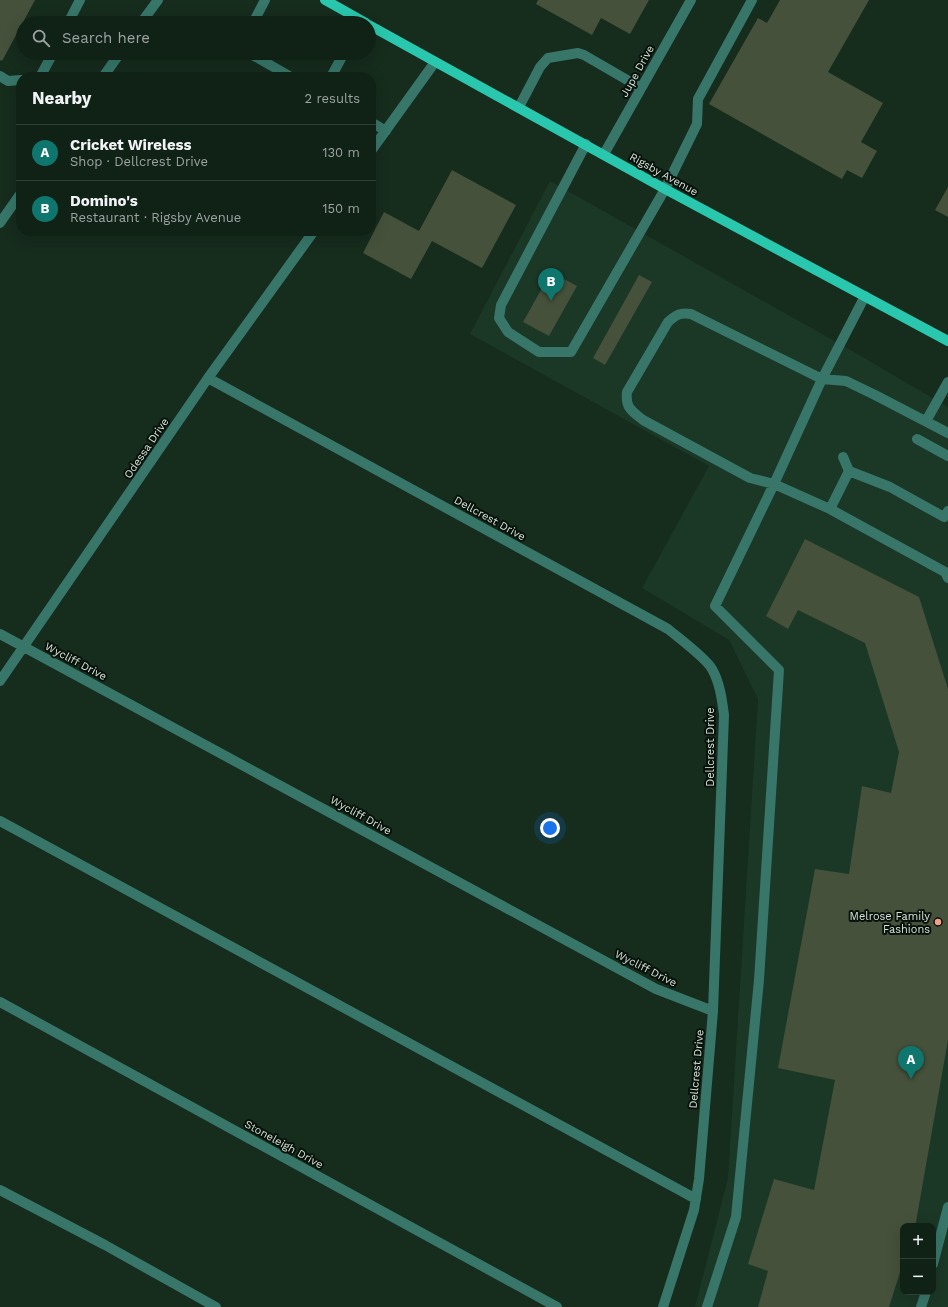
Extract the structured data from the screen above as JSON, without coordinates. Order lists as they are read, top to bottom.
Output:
{
  "streets": {
    "main road": ["Rigsby Avenue"],
    "street": [
      "Jupe Drive",
      "Odessa Drive",
      "Dellcrest Drive",
      "Wycliff Drive",
      "Stoneleigh Drive"
    ]
  },
  "crossings": [
    ["Jupe Drive", "Rigsby Avenue"],
    ["Odessa Drive", "Dellcrest Drive"],
    ["Odessa Drive", "Wycliff Drive"],
    ["Dellcrest Drive", "Wycliff Drive"]
  ],
  "places": ["Melrose Family Fashions"],
  "page": {
    "search": "Search here",
    "heading": ["Nearby", "2 results"],
    "list": [
      {
        "mark": "A",
        "name": "Cricket Wireless",
        "note": "Shop · Dellcrest Drive",
        "value": "130 m"
      },
      {
        "mark": "B",
        "name": "Domino's",
        "note": "Restaurant · Rigsby Avenue",
        "value": "150 m"
      }
    ],
    "pins": ["B", "A"],
    "map_buttons": ["+", "−"]
  }
}
